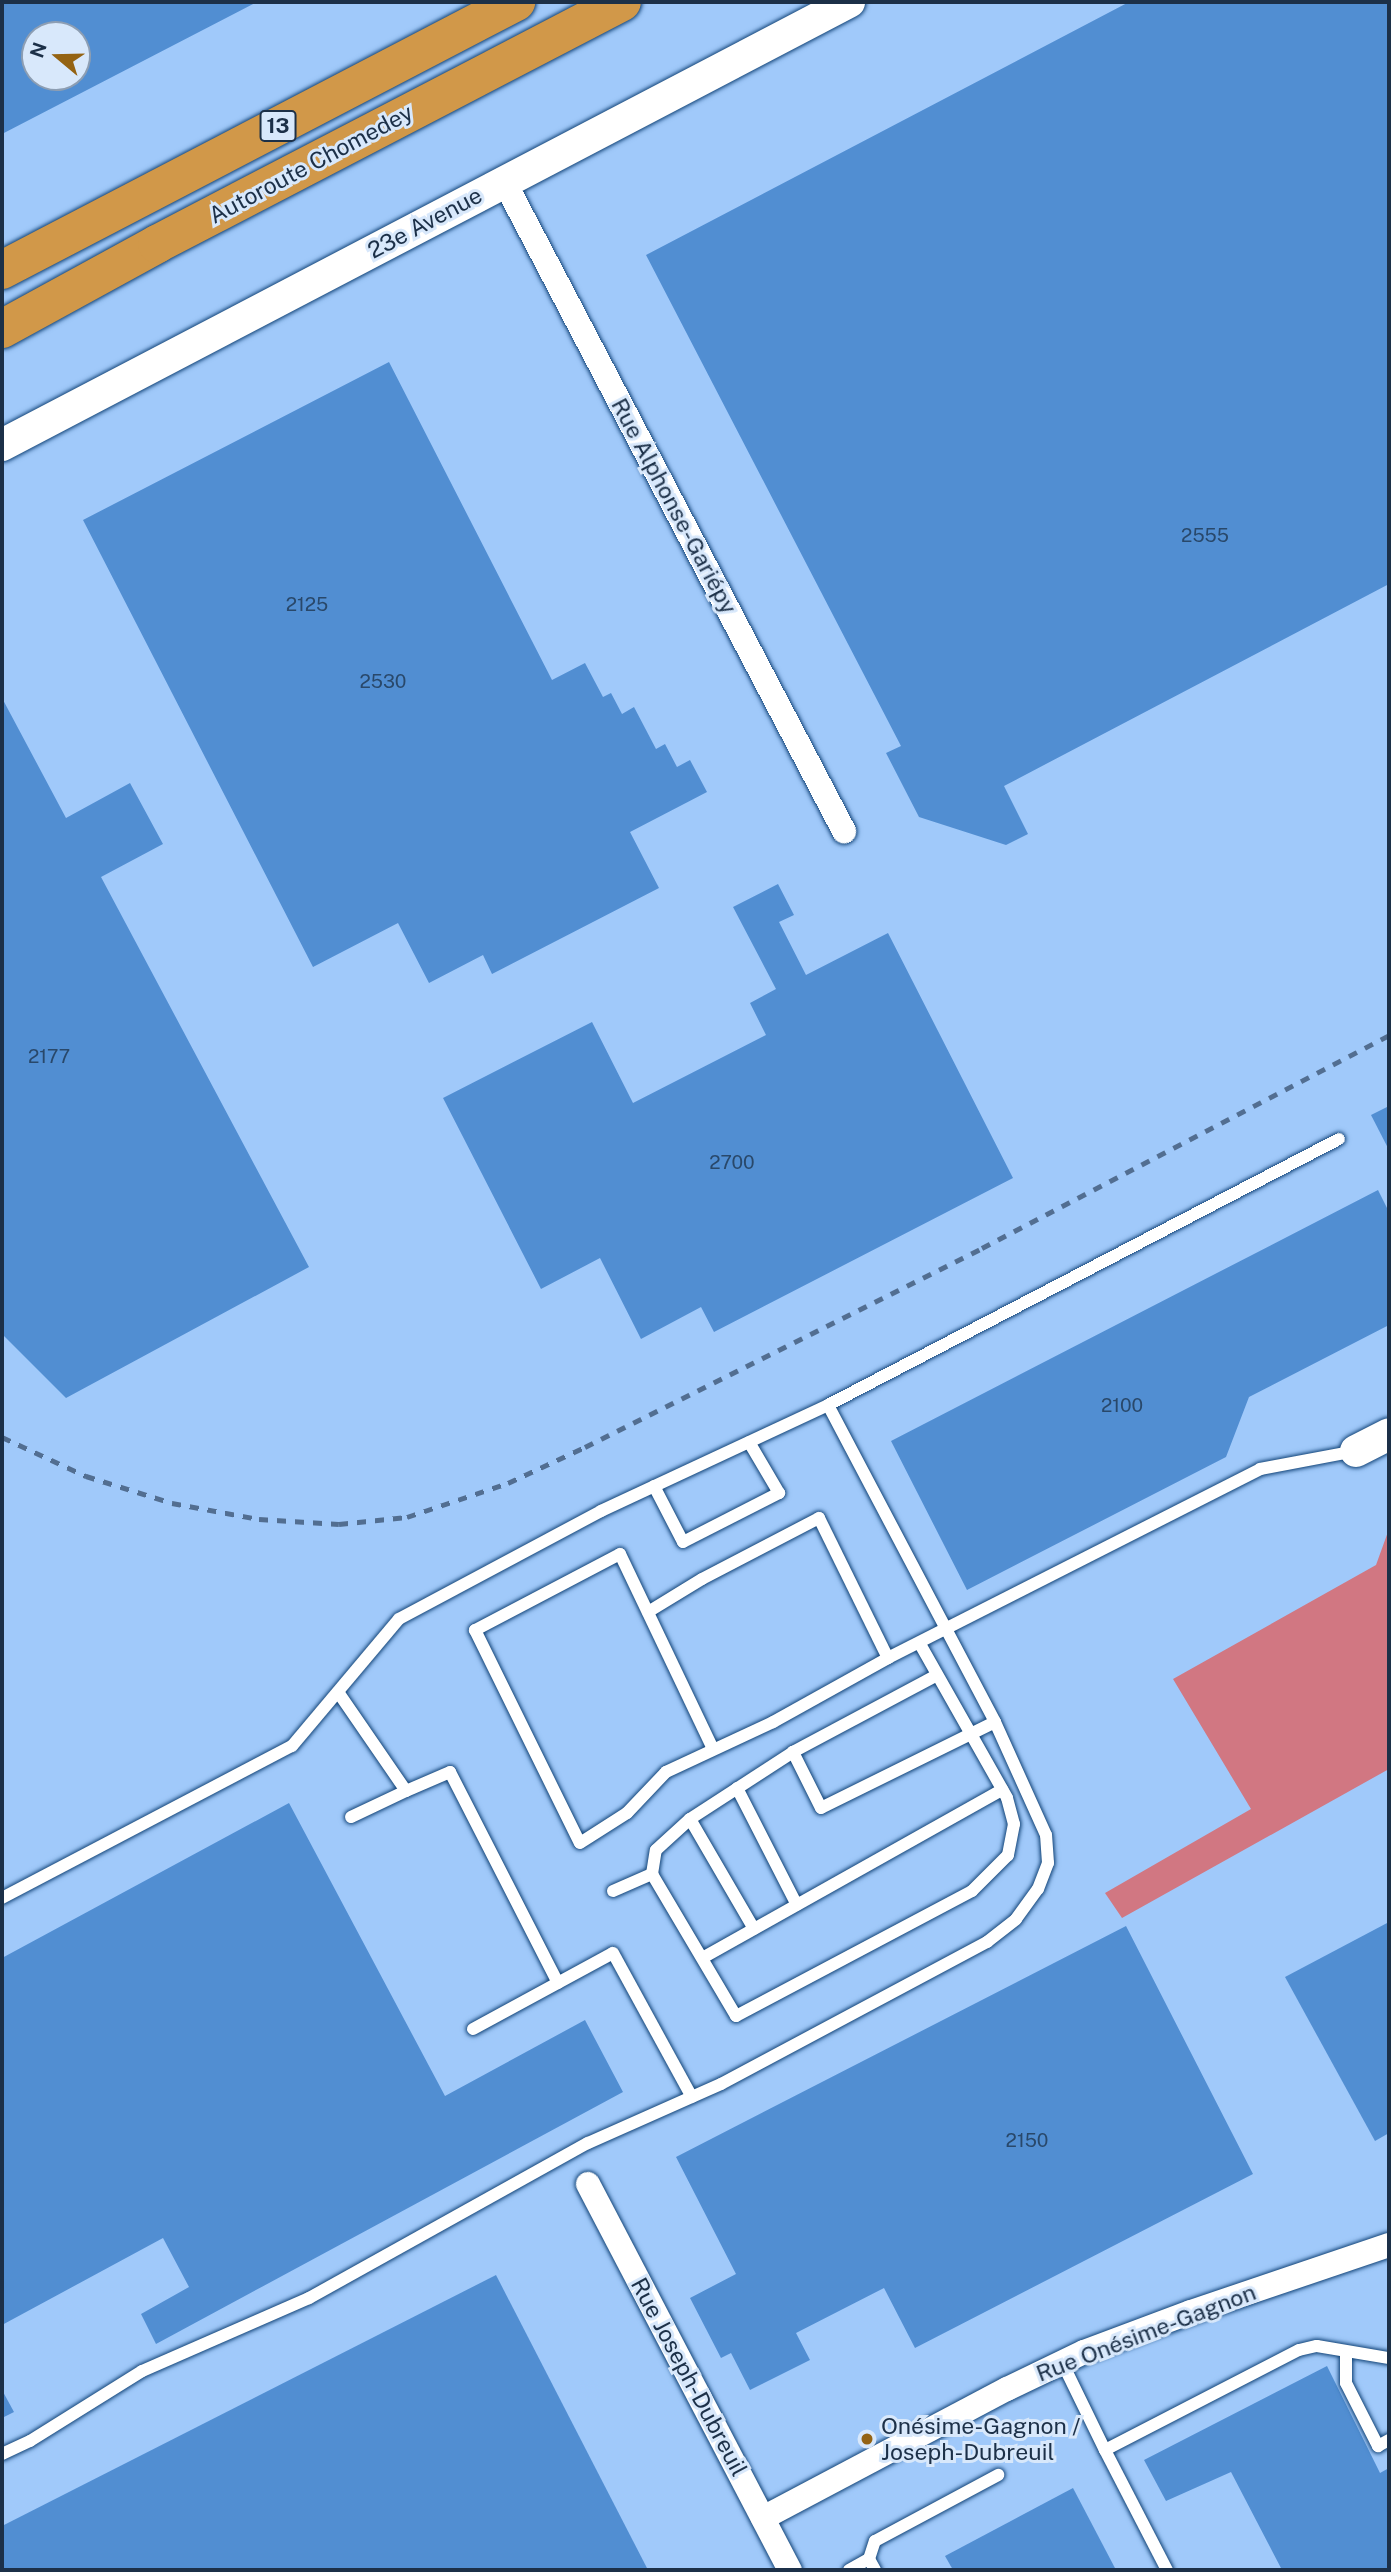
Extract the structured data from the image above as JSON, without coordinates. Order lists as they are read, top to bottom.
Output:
{
  "streets": {
    "highway": ["13", "Autoroute Chomedey"],
    "street": [
      "23e Avenue",
      "Rue Alphonse-Gariépy",
      "Rue Onésime-Gagnon",
      "Rue Joseph-Dubreuil"
    ]
  },
  "crossings": [
    ["23e Avenue", "Rue Alphonse-Gariépy"],
    ["Rue Onésime-Gagnon", "Rue Joseph-Dubreuil"]
  ],
  "places": ["Onésime-Gagnon / Joseph-Dubreuil"],
  "house_numbers": [
    "2555",
    "2125",
    "2530",
    "2177",
    "2700",
    "2100",
    "2150"
  ],
  "north": "left"
}
